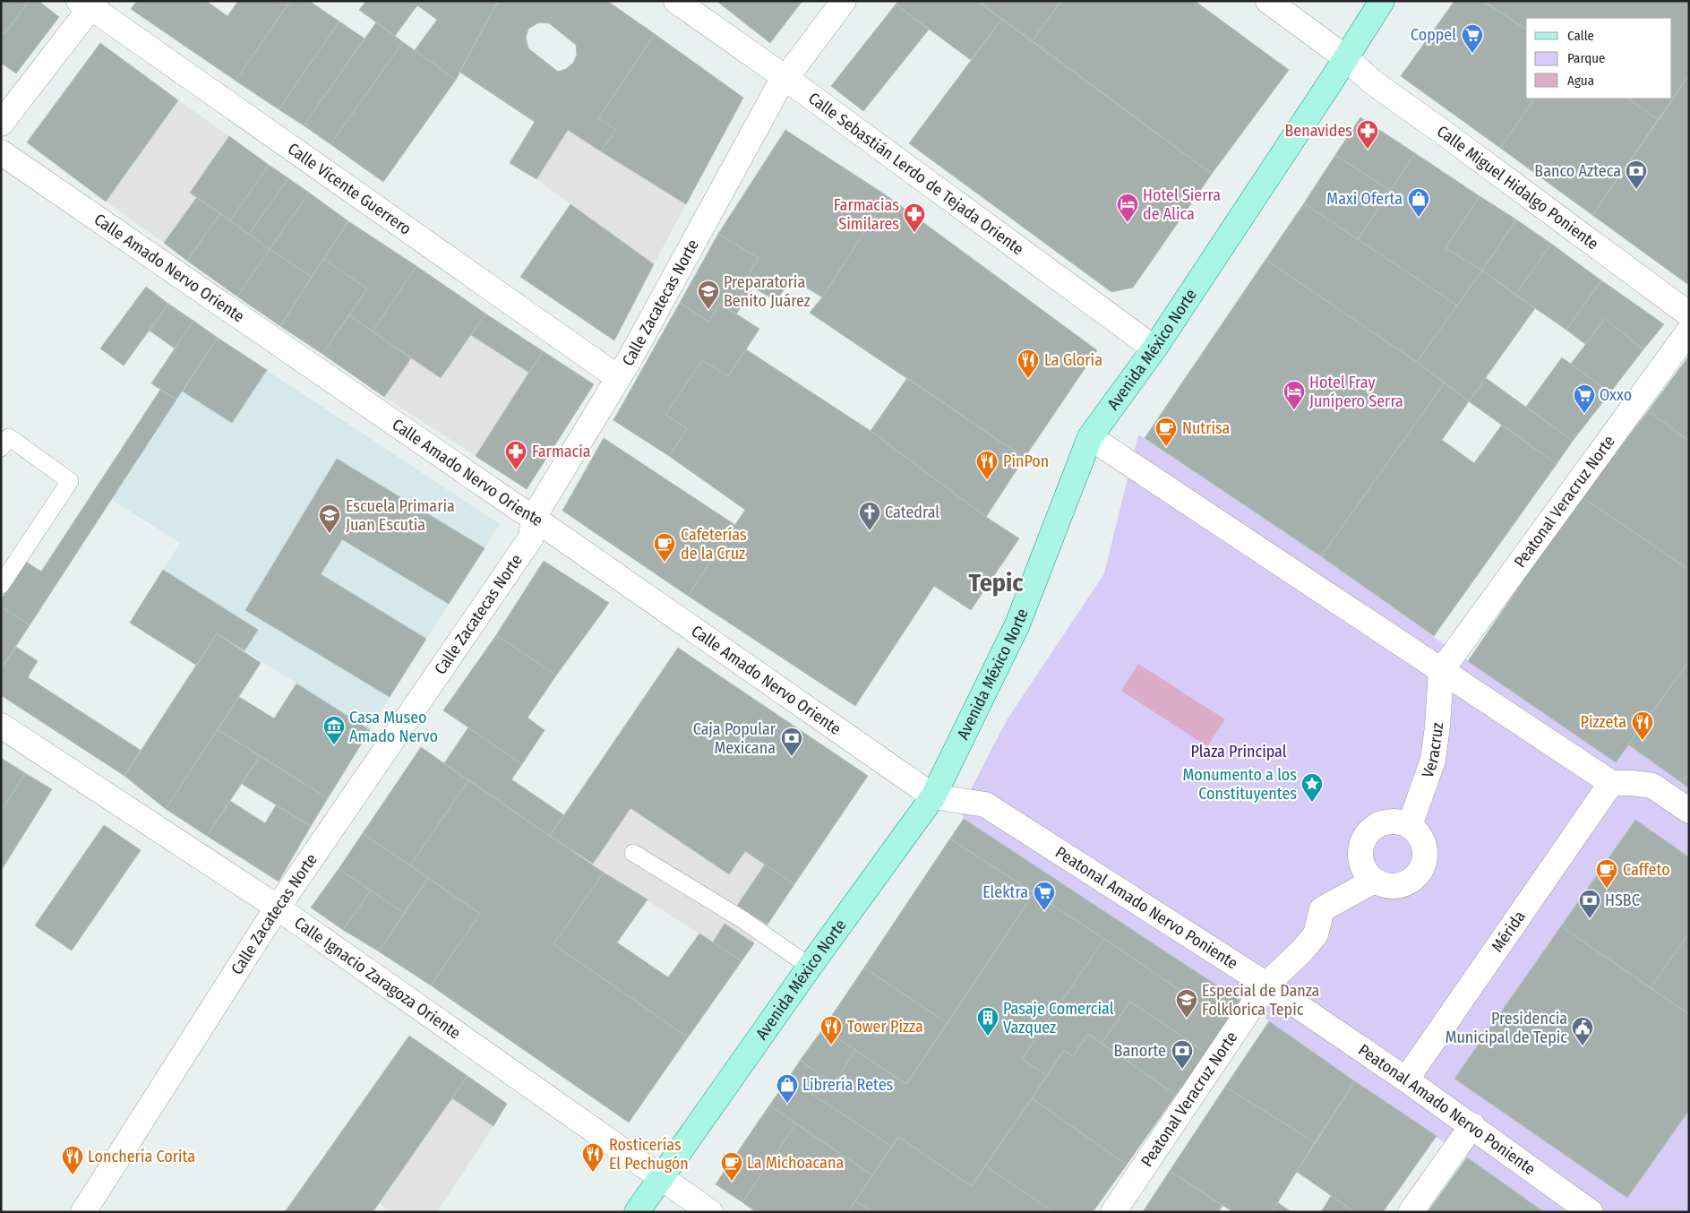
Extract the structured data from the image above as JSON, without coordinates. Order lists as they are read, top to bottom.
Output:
{
  "streets": {
    "main road": ["Avenida México Norte"],
    "street": [
      "Calle Sebastián Lerdo de Tejada Oriente",
      "Calle Miguel Hidalgo Poniente",
      "Calle Vicente Guerrero",
      "Calle Amado Nervo Oriente",
      "Calle Zacatecas Norte",
      "Peatonal Veracruz Norte",
      "Veracruz",
      "Peatonal Amado Nervo Poniente",
      "Mérida",
      "Calle Ignacio Zaragoza Oriente"
    ]
  },
  "crossings": [
    ["Calle Sebastián Lerdo de Tejada Oriente", "Calle Zacatecas Norte"],
    ["Calle Sebastián Lerdo de Tejada Oriente", "Avenida México Norte"],
    ["Calle Miguel Hidalgo Poniente", "Avenida México Norte"],
    ["Calle Vicente Guerrero", "Calle Zacatecas Norte"],
    ["Calle Amado Nervo Oriente", "Calle Zacatecas Norte"],
    ["Calle Amado Nervo Oriente", "Avenida México Norte"],
    ["Calle Amado Nervo Oriente", "Peatonal Amado Nervo Poniente"],
    ["Calle Zacatecas Norte", "Calle Ignacio Zaragoza Oriente"],
    ["Avenida México Norte", "Peatonal Amado Nervo Poniente"],
    ["Avenida México Norte", "Calle Ignacio Zaragoza Oriente"],
    ["Peatonal Veracruz Norte", "Veracruz"],
    ["Peatonal Veracruz Norte", "Peatonal Amado Nervo Poniente"],
    ["Peatonal Amado Nervo Poniente", "Mérida"]
  ],
  "districts": ["Tepic"],
  "parks": ["Plaza Principal"],
  "places": {
    "supermarket": ["Coppel", "Oxxo", "Elektra"],
    "pharmacy": ["Benavides", "Farmacias Similares", "Farmacia"],
    "bank": [
      "Banco Azteca",
      "Caja Popular Mexicana",
      "HSBC",
      "Banorte"
    ],
    "shop": ["Maxi Oferta", "Librería Retes"],
    "hotel": ["Hotel Sierra de Alica", "Hotel Fray Junípero Serra"],
    "school or university": ["Preparatoria Benito Juárez", "Escuela Primaria Juan Escutia", "Especial de Danza Folklorica Tepic"],
    "restaurant": [
      "La Gloria",
      "PinPon",
      "Pizzeta",
      "Tower Pizza",
      "Rosticerías El Pechugón",
      "Lonchería Corita"
    ],
    "cafe": [
      "Nutrisa",
      "Cafeterías de la Cruz",
      "Caffeto",
      "La Michoacana"
    ],
    "church": ["Catedral"],
    "museum": ["Casa Museo Amado Nervo"],
    "place": ["Monumento a los Constituyentes"],
    "building": ["Pasaje Comercial Vazquez"],
    "public building": ["Presidencia Municipal de Tepic"]
  },
  "legend": ["Calle", "Parque", "Agua"]
}
